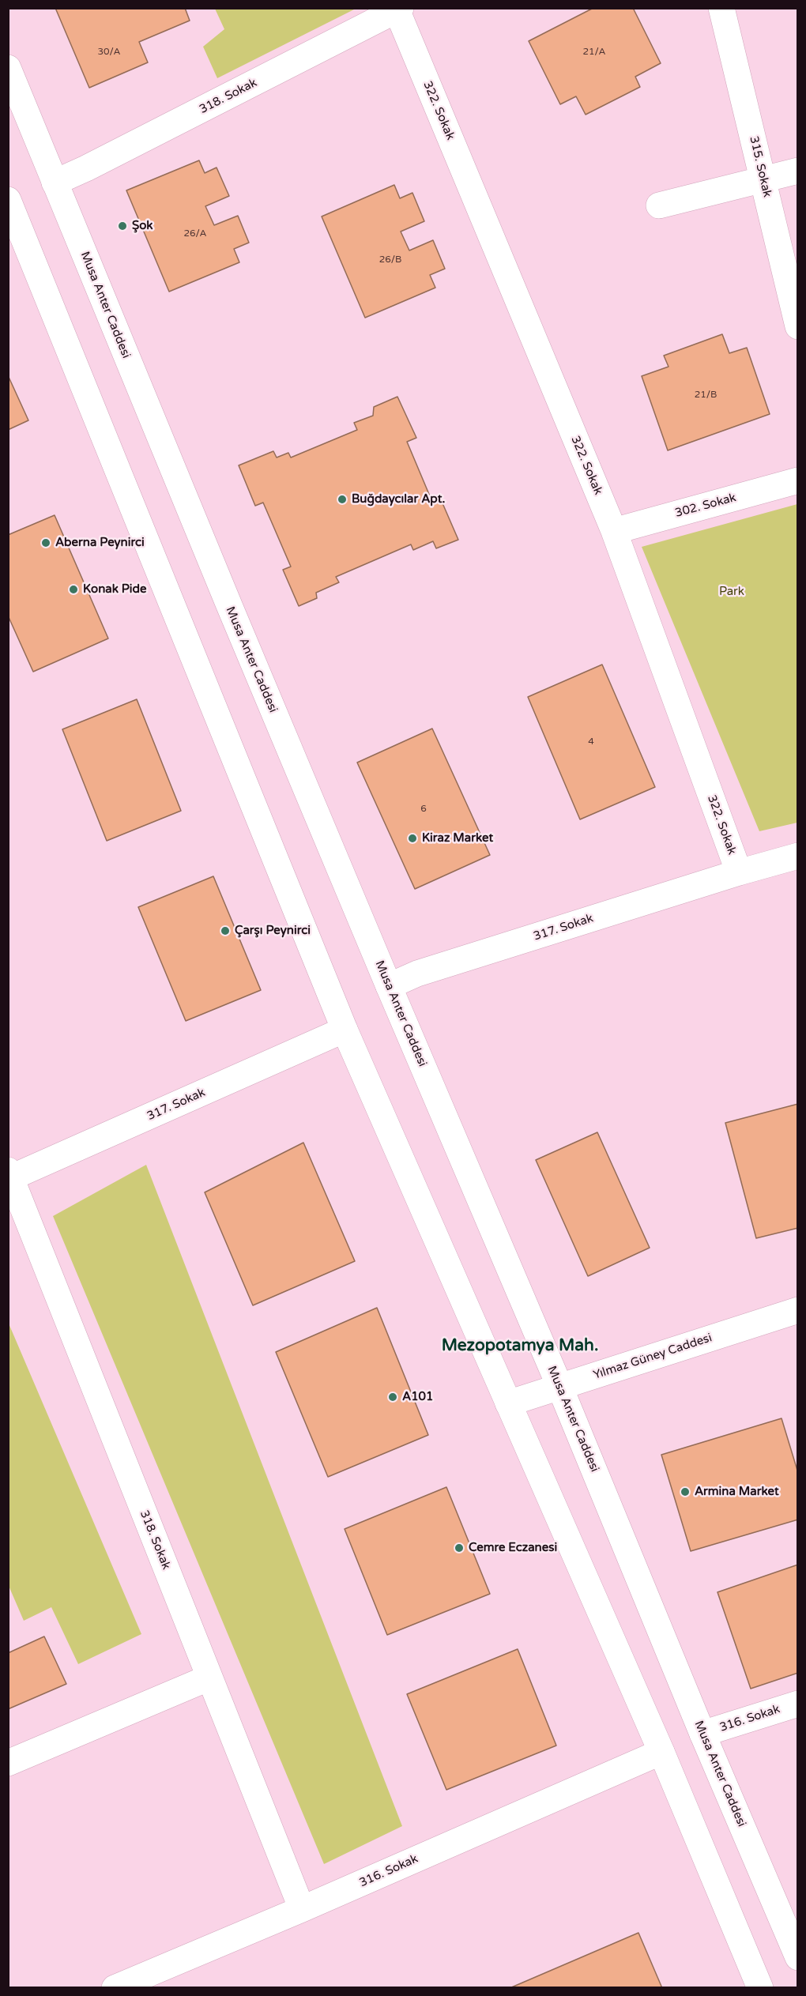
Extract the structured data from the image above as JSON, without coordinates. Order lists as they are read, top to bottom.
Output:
{
  "streets": {
    "street": [
      "318. Sokak",
      "322. Sokak",
      "315. Sokak",
      "Musa Anter Caddesi",
      "302. Sokak",
      "317. Sokak",
      "Yılmaz Güney Caddesi",
      "316. Sokak"
    ]
  },
  "crossings": [
    ["318. Sokak", "322. Sokak"],
    ["318. Sokak", "Musa Anter Caddesi"],
    ["318. Sokak", "317. Sokak"],
    ["318. Sokak", "316. Sokak"],
    ["322. Sokak", "302. Sokak"],
    ["322. Sokak", "317. Sokak"],
    ["Musa Anter Caddesi", "317. Sokak"],
    ["Musa Anter Caddesi", "Yılmaz Güney Caddesi"],
    ["Musa Anter Caddesi", "316. Sokak"]
  ],
  "districts": ["Mezopotamya Mah."],
  "parks": ["Park"],
  "places": [
    "Şok",
    "Buğdaycılar Apt.",
    "Aberna Peynirci",
    "Konak Pide",
    "Kiraz Market",
    "Çarşı Peynirci",
    "A101",
    "Armina Market",
    "Cemre Eczanesi"
  ],
  "house_numbers": [
    "30/A",
    "21/A",
    "26/A",
    "26/B",
    "21/B",
    "4",
    "6"
  ]
}
